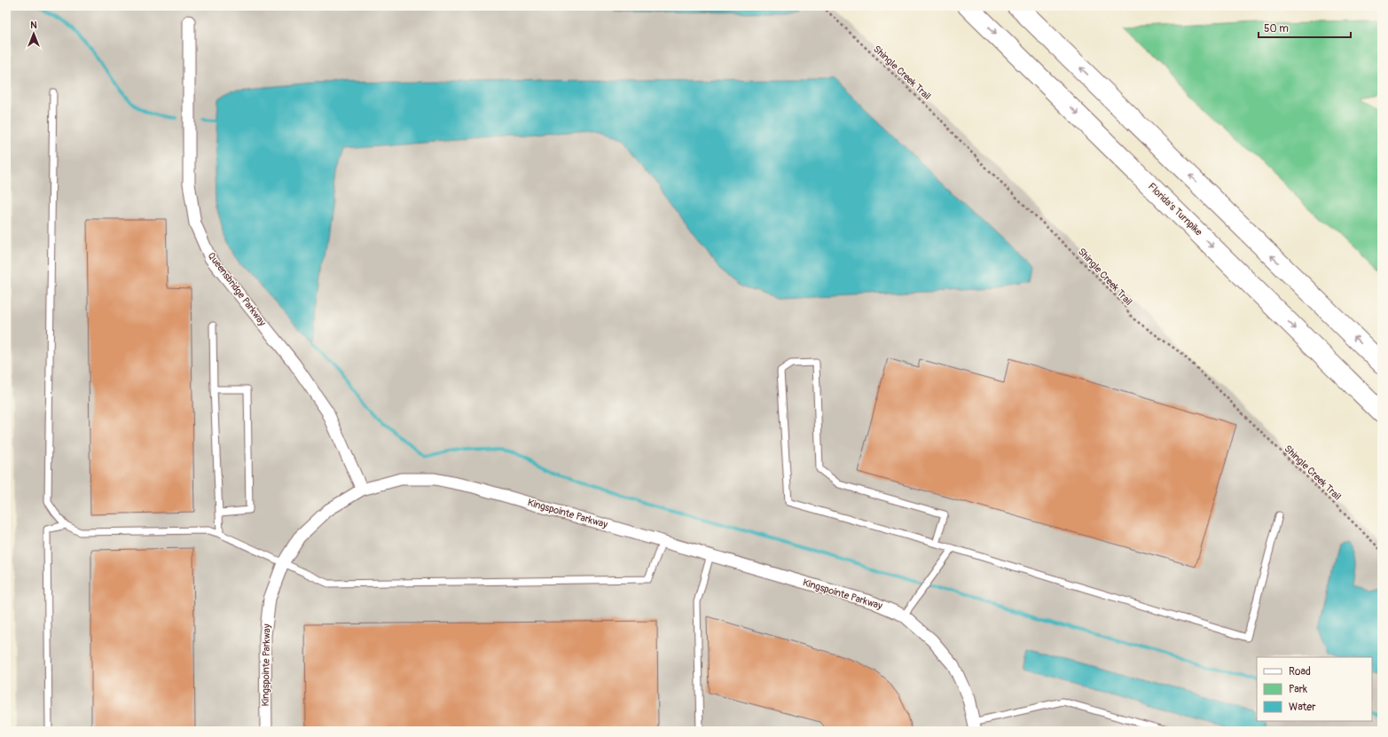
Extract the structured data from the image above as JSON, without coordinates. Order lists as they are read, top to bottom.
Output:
{
  "streets": {
    "highway": ["Florida's Turnpike"],
    "street": ["Queensbridge Parkway", "Kingspointe Parkway"],
    "path": ["Shingle Creek Trail"]
  },
  "crossings": [
    ["Queensbridge Parkway", "Kingspointe Parkway"]
  ],
  "legend": ["Road", "Park", "Water"],
  "scale_bar": "50 m",
  "north": "top"
}
